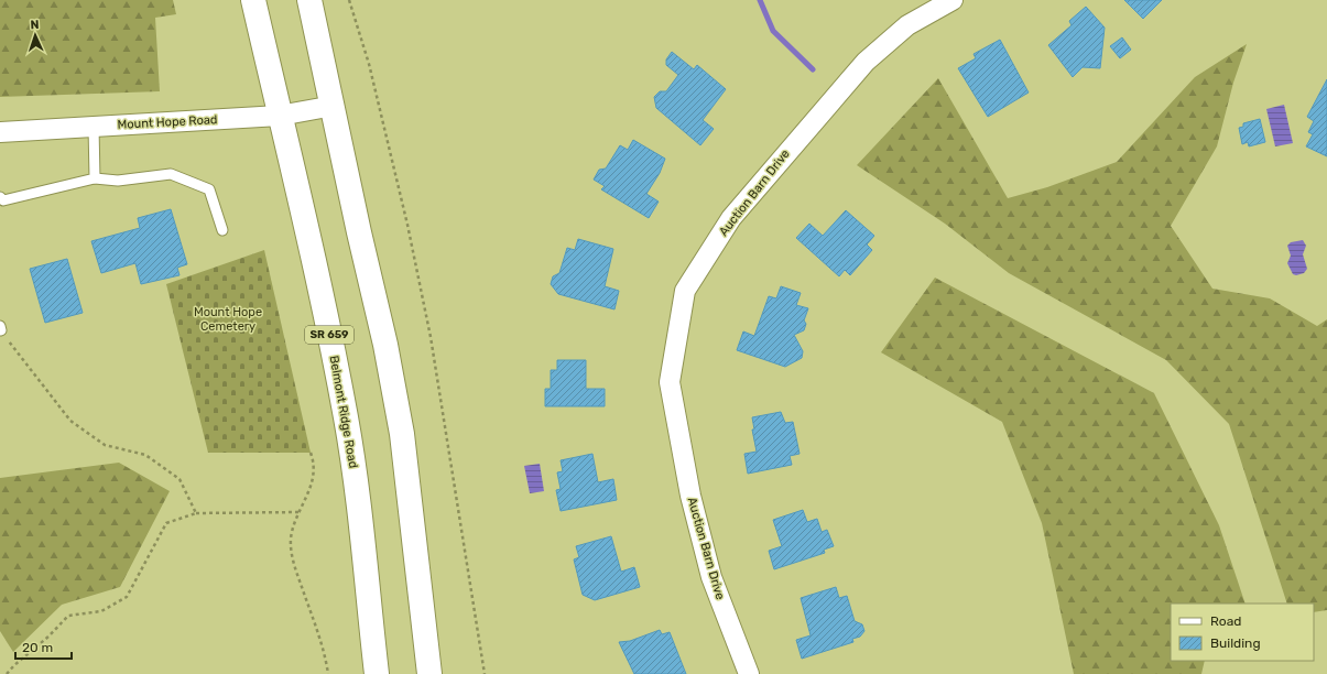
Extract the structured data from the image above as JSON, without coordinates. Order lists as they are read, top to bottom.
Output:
{
  "streets": {
    "main road": ["SR 659", "Belmont Ridge Road"],
    "street": ["Mount Hope Road", "Auction Barn Drive"]
  },
  "crossings": [
    ["Mount Hope Road", "Belmont Ridge Road"]
  ],
  "parks": ["Mount Hope Cemetery"],
  "legend": ["Road", "Building"],
  "scale_bar": "20 m",
  "north": "top"
}
